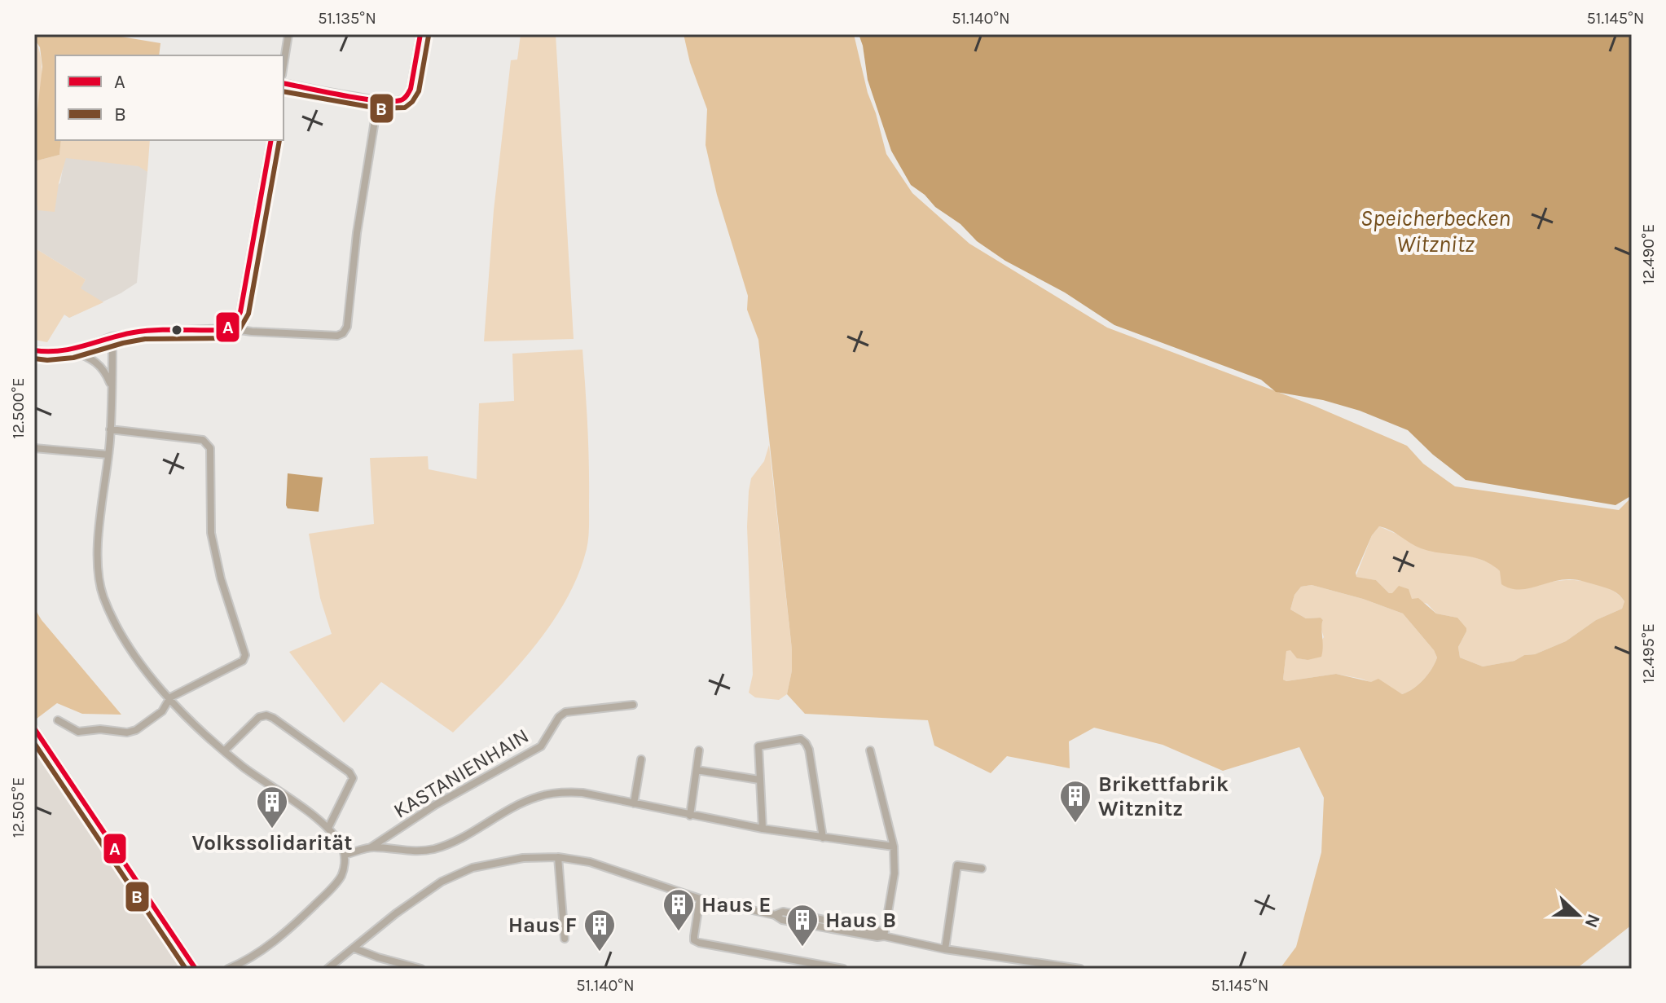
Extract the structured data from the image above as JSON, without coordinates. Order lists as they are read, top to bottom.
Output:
{
  "streets": {
    "street": ["KASTANIENHAIN"]
  },
  "water": ["Speicherbecken Witznitz"],
  "places": {
    "building": [
      "Brikettfabrik Witznitz",
      "Volkssolidarität",
      "Haus E",
      "Haus B",
      "Haus F"
    ]
  },
  "lines": ["transit line A", "transit line B"],
  "legend": ["A", "B"],
  "north": "right",
  "coordinates": [
    "51.135°N",
    "51.140°N",
    "51.145°N",
    "12.490°E",
    "12.500°E",
    "12.495°E",
    "12.505°E"
  ]
}
